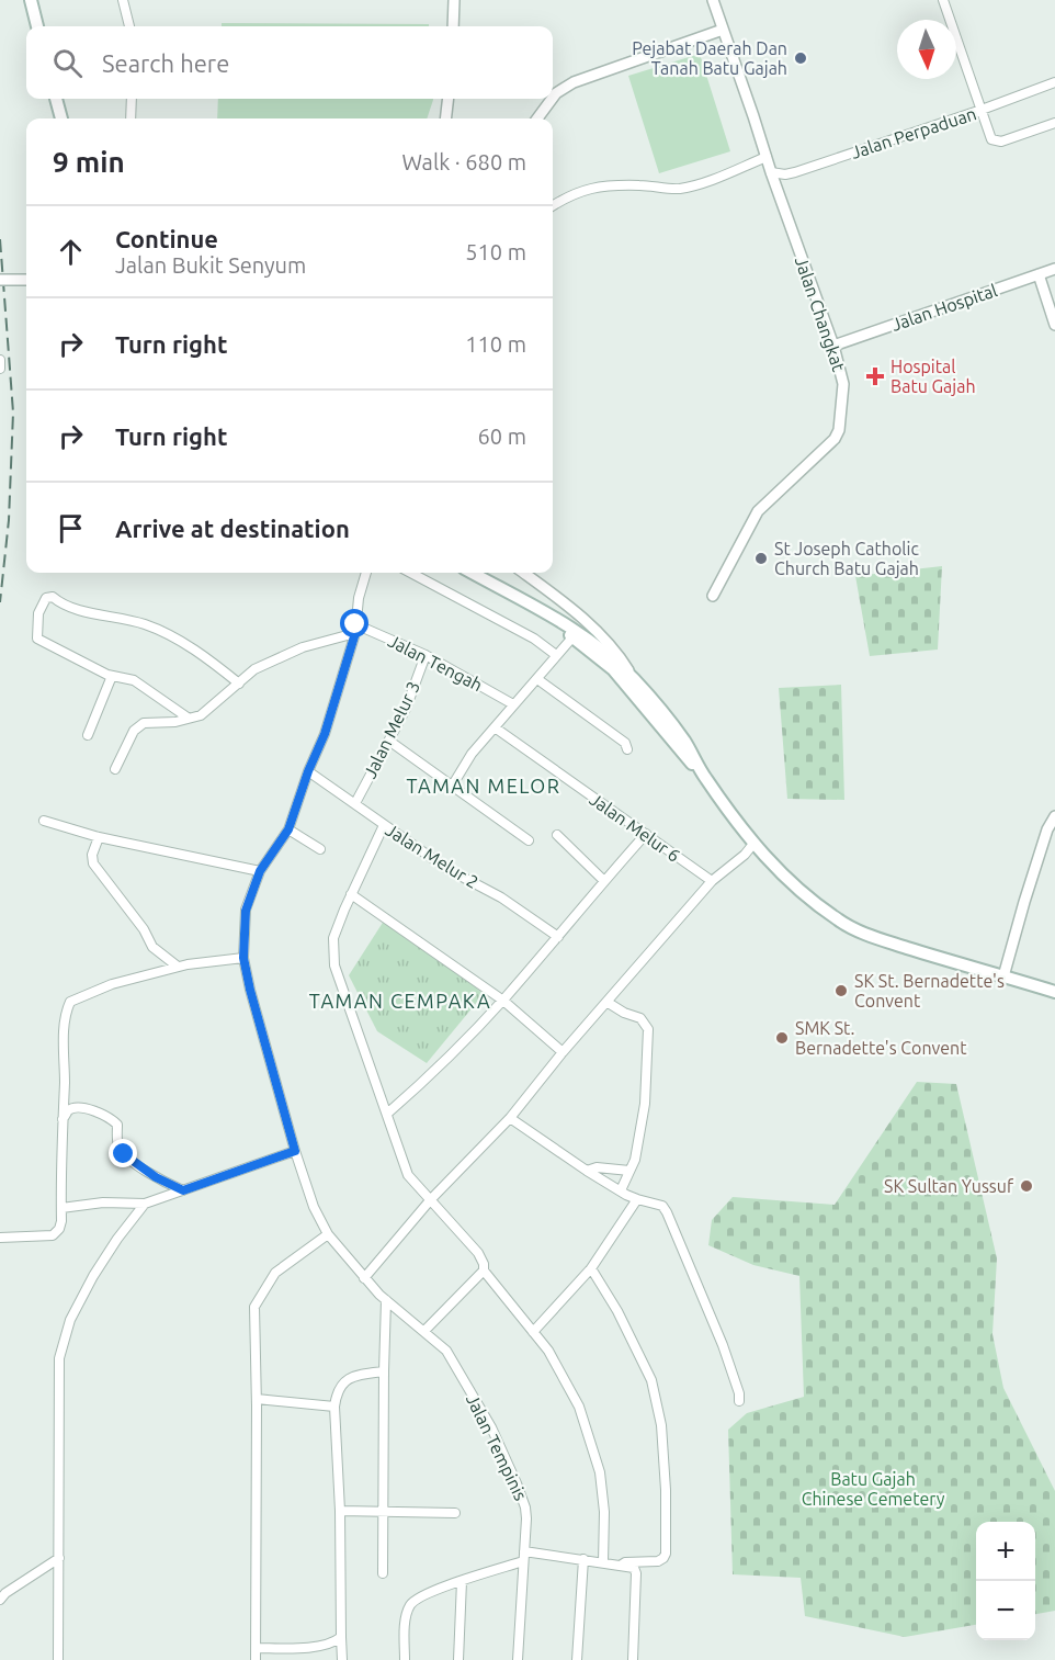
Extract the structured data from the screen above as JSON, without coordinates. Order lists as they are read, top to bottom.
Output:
{
  "streets": {
    "street": [
      "Jalan Perpaduan",
      "Jalan Hospital",
      "Jalan Changkat",
      "Jalan Tengah",
      "Jalan Melur 3",
      "Jalan Melur 6",
      "Jalan Melur 2",
      "Jalan Tempinis"
    ]
  },
  "crossings": [
    ["Jalan Perpaduan", "Jalan Changkat"],
    ["Jalan Hospital", "Jalan Changkat"],
    ["Jalan Tengah", "Jalan Melur 3"],
    ["Jalan Tengah", "Jalan Tempinis"],
    ["Jalan Melur 3", "Jalan Melur 2"],
    ["Jalan Melur 2", "Jalan Tempinis"]
  ],
  "districts": ["TAMAN MELOR", "TAMAN CEMPAKA"],
  "parks": ["Batu Gajah Chinese Cemetery"],
  "places": {
    "other": [
      "Pejabat Daerah Dan Tanah Batu Gajah",
      "St Joseph Catholic Church Batu Gajah",
      "SK St. Bernadette's Convent",
      "SMK St. Bernadette's Convent",
      "SK Sultan Yussuf"
    ],
    "health": ["Hospital Batu Gajah"]
  },
  "north": "bottom",
  "page": {
    "search": "Search here",
    "heading": ["9 min", "Walk · 680 m"],
    "list": [
      ["Continue", "Jalan Bukit Senyum", "510 m"],
      ["Turn right", "110 m"],
      ["Turn right", "60 m"],
      "Arrive at destination"
    ],
    "map_buttons": ["+", "−"]
  }
}
